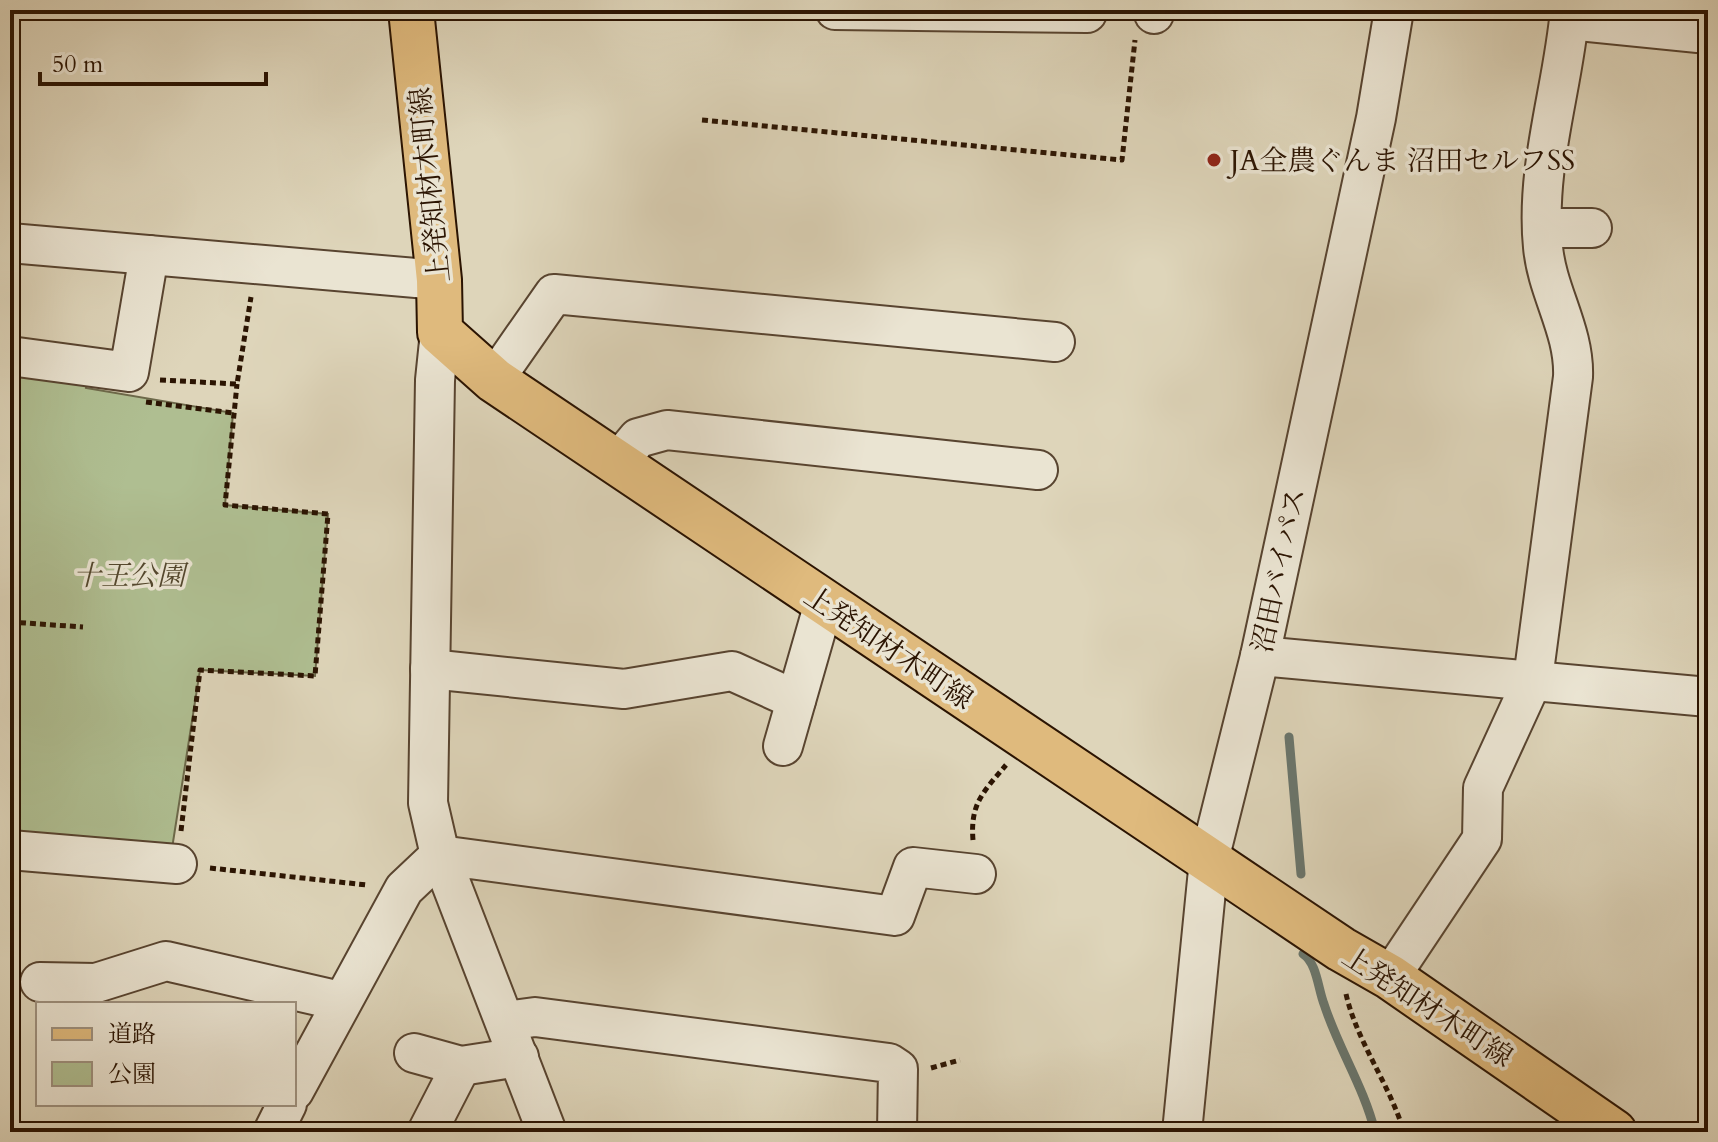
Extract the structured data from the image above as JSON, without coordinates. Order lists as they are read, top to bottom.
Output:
{
  "streets": {
    "main road": ["上発知材木町線"],
    "street": ["沼田バイパス"]
  },
  "crossings": [
    ["上発知材木町線", "沼田バイパス"]
  ],
  "parks": ["十王公園"],
  "places": ["JA全農ぐんま 沼田セルフSS"],
  "legend": ["道路", "公園"],
  "scale_bar": "50 m"
}
